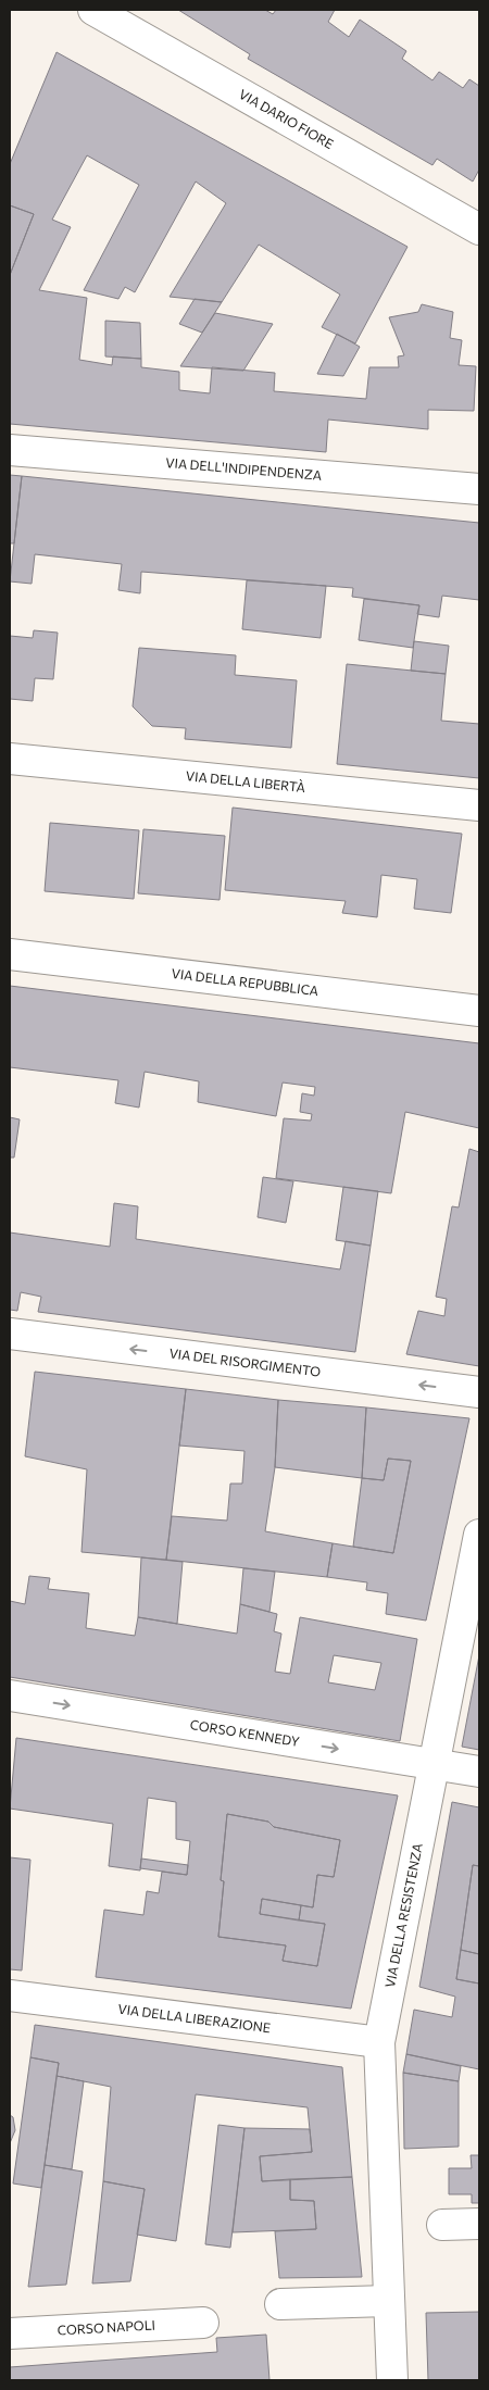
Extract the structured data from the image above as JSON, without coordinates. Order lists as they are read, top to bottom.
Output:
{
  "streets": {
    "street": [
      "VIA DARIO FIORE",
      "VIA DELL'INDIPENDENZA",
      "VIA DELLA LIBERTÀ",
      "VIA DELLA REPUBBLICA",
      "VIA DEL RISORGIMENTO",
      "CORSO KENNEDY",
      "VIA DELLA RESISTENZA",
      "VIA DELLA LIBERAZIONE",
      "CORSO NAPOLI"
    ]
  },
  "crossings": [
    ["CORSO KENNEDY", "VIA DELLA RESISTENZA"],
    ["VIA DELLA RESISTENZA", "VIA DELLA LIBERAZIONE"]
  ],
  "one_way": ["VIA DEL RISORGIMENTO", "CORSO KENNEDY"]
}
